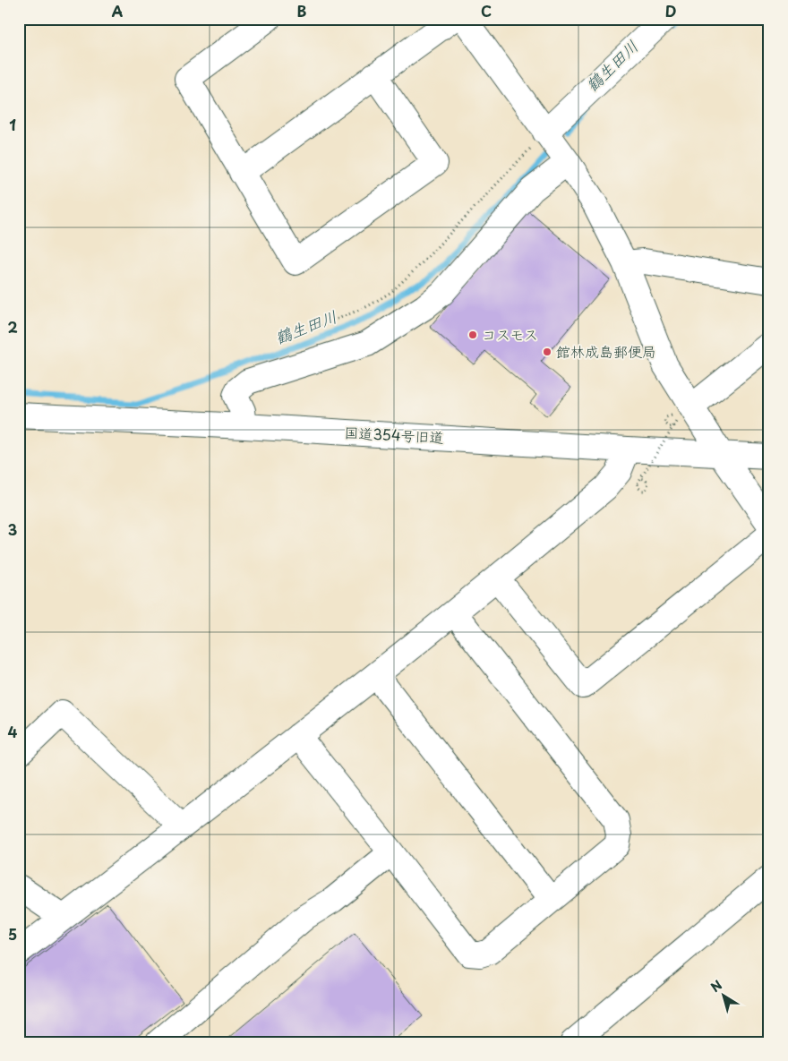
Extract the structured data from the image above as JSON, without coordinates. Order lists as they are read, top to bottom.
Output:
{
  "streets": {
    "street": ["国道354号旧道"]
  },
  "water": ["鶴生田川"],
  "places": ["コスモス", "館林成島郵便局"],
  "north": "top left",
  "grid": {
    "columns": [
      "A",
      "B",
      "C",
      "D"
    ],
    "rows": [
      "1",
      "2",
      "3",
      "4",
      "5"
    ]
  }
}
